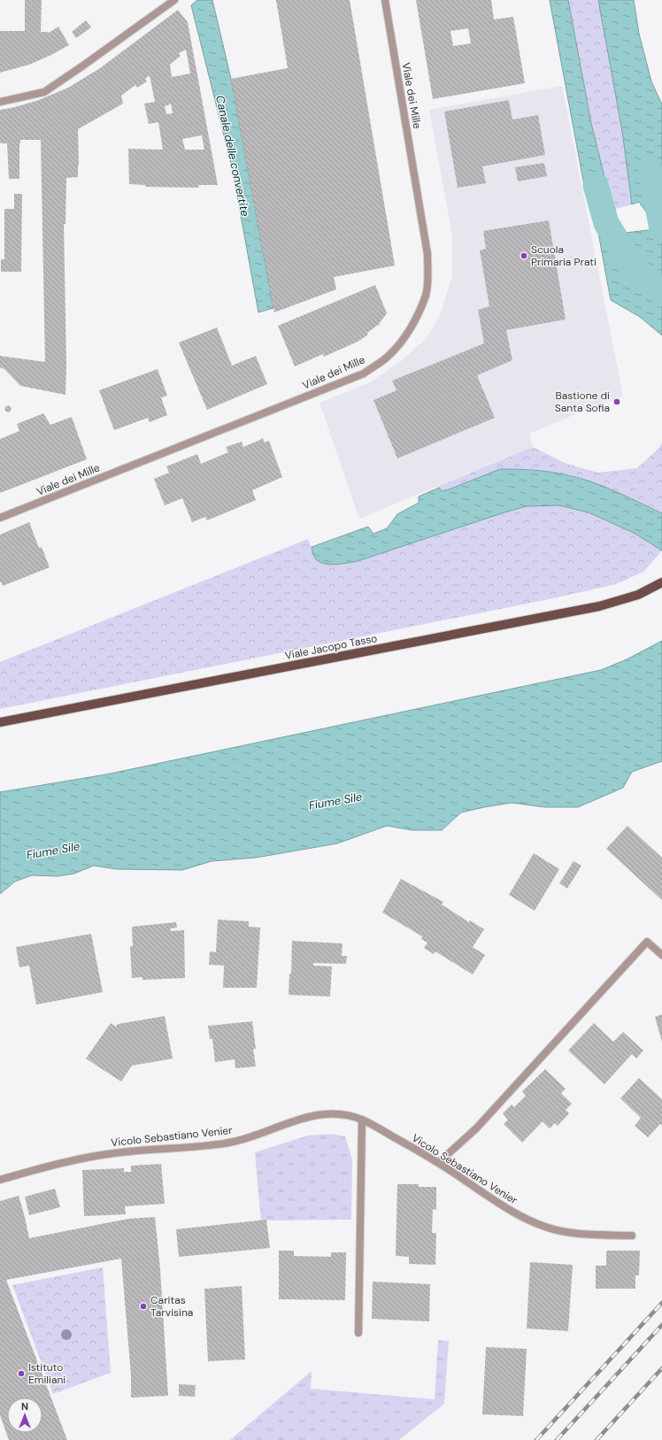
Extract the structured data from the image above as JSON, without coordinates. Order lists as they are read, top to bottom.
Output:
{
  "streets": {
    "main road": ["Viale Jacopo Tasso"],
    "street": ["Viale dei Mille", "Vicolo Sebastiano Venier"]
  },
  "water": ["Canale delle convertite", "Fiume Sile"],
  "places": [
    "Scuola Primaria Prati",
    "Bastione di Santa Sofia",
    "Caritas Tarvisina",
    "Istituto Emiliani"
  ],
  "north": "top"
}
